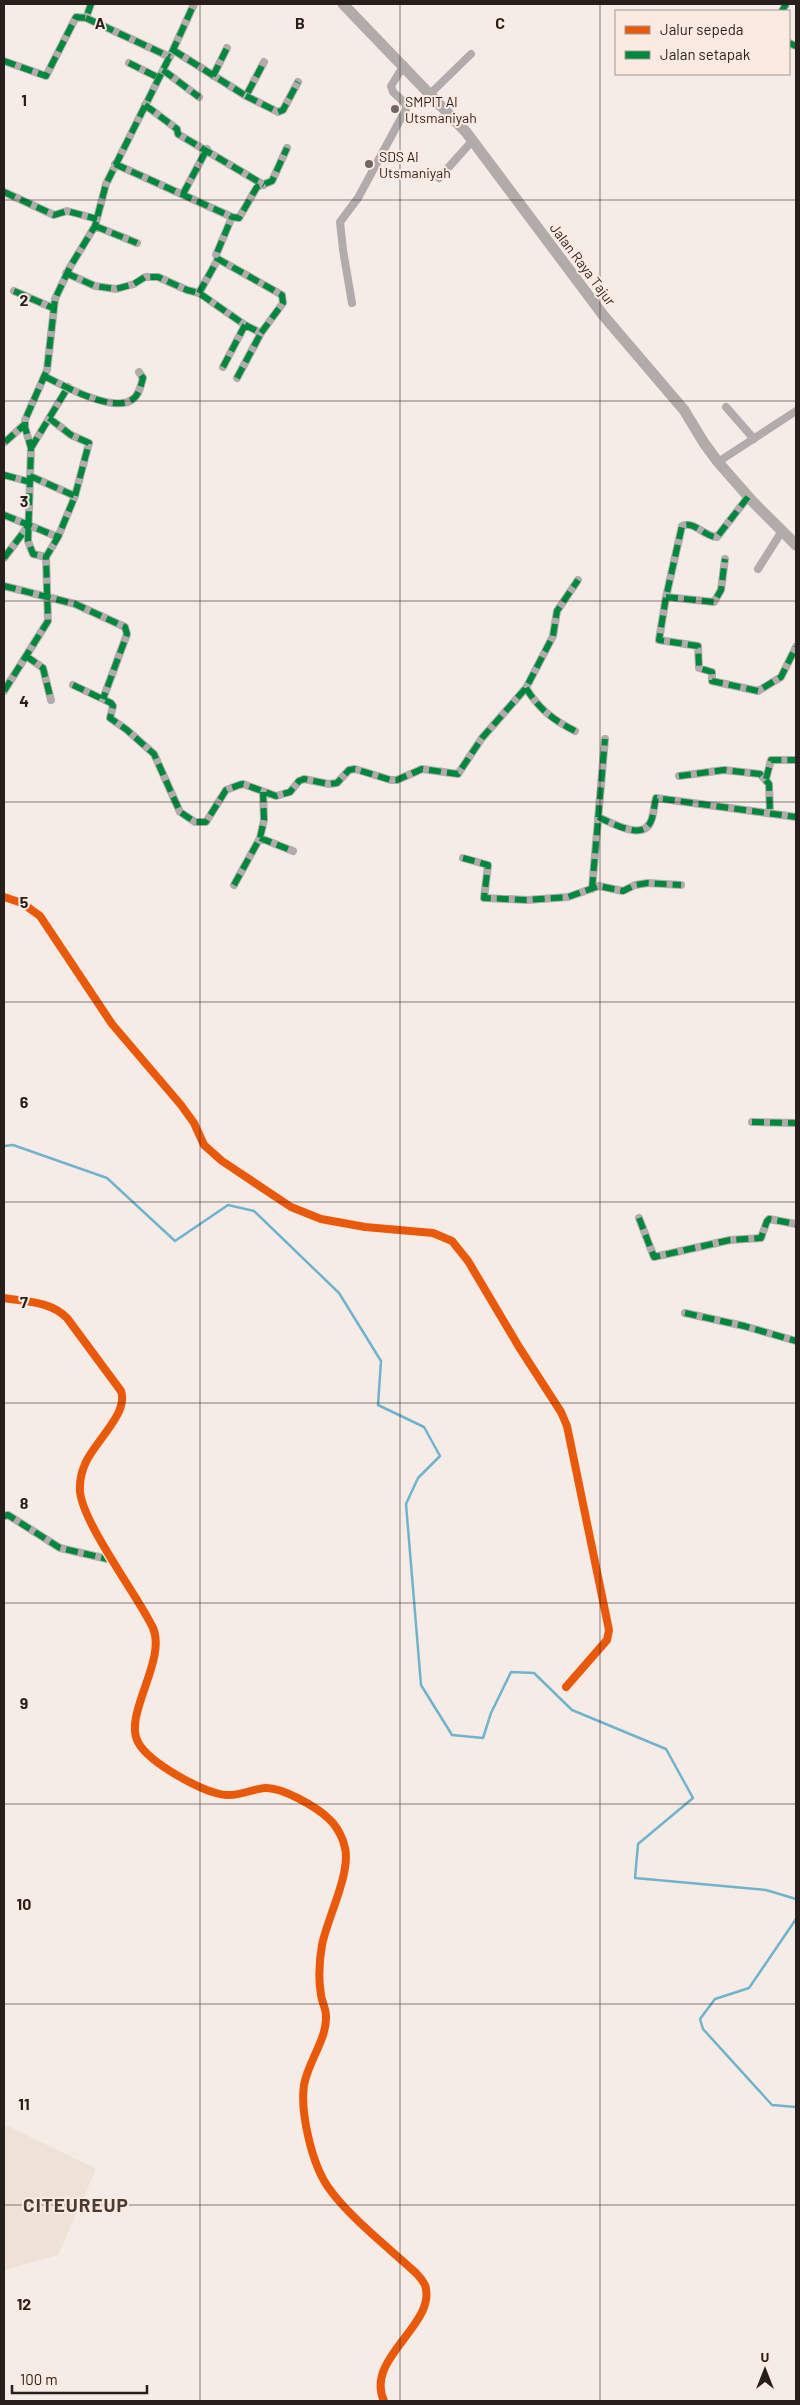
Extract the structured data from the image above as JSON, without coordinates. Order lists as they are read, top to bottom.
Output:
{
  "streets": {
    "main road": ["Jalan Raya Tajur"]
  },
  "districts": ["CITEUREUP"],
  "places": ["SMPIT Al Utsmaniyah", "SDS Al Utsmaniyah"],
  "legend": ["Jalur sepeda", "Jalan setapak"],
  "scale_bar": "100 m",
  "north": "top",
  "grid": {
    "columns": ["A", "B", "C"],
    "rows": [
      "1",
      "2",
      "3",
      "4",
      "5",
      "6",
      "7",
      "8",
      "9",
      "10",
      "11",
      "12"
    ]
  }
}
